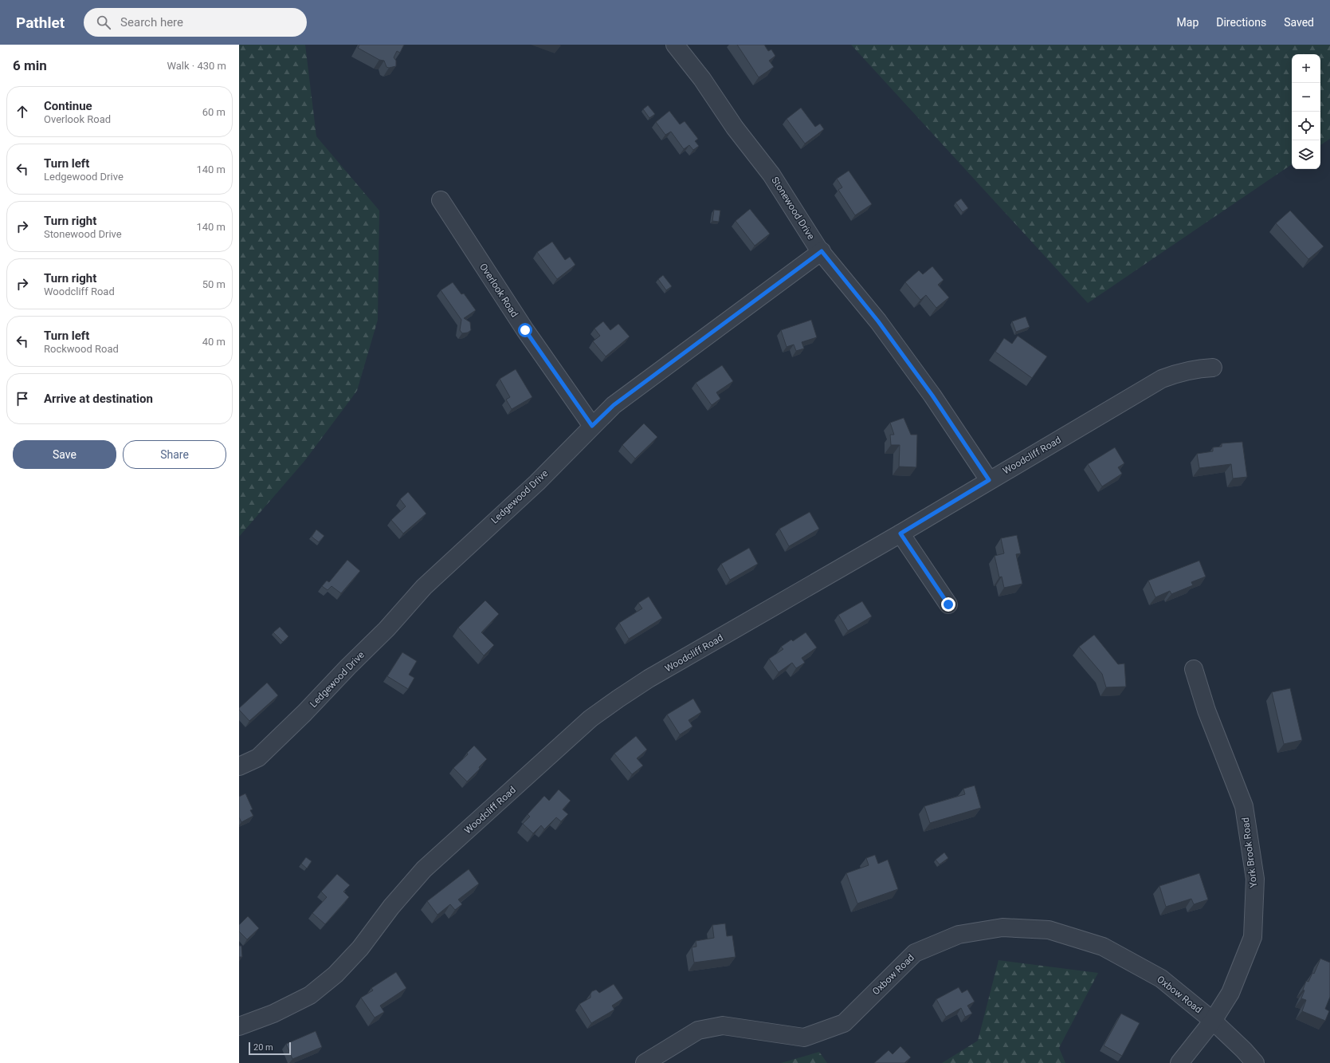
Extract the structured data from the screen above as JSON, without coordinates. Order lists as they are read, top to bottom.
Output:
{
  "streets": {
    "street": [
      "Stonewood Drive",
      "Overlook Road",
      "Woodcliff Road",
      "Ledgewood Drive",
      "York Brook Road",
      "Oxbow Road"
    ]
  },
  "crossings": [
    ["Stonewood Drive", "Woodcliff Road"],
    ["Stonewood Drive", "Ledgewood Drive"],
    ["Overlook Road", "Ledgewood Drive"],
    ["York Brook Road", "Oxbow Road"]
  ],
  "scale_bar": "20 m",
  "page": {
    "header": "Pathlet",
    "search": "Search here",
    "nav": ["Map", "Directions", "Saved"],
    "heading": ["6 min", "Walk · 430 m"],
    "map_buttons": ["+", "−"],
    "list": [
      ["Continue", "Overlook Road", "60 m"],
      ["Turn left", "Ledgewood Drive", "140 m"],
      ["Turn right", "Stonewood Drive", "140 m"],
      ["Turn right", "Woodcliff Road", "50 m"],
      ["Turn left", "Rockwood Road", "40 m"],
      "Arrive at destination"
    ],
    "buttons": ["Save", "Share"],
    "scale": "20 m"
  }
}
